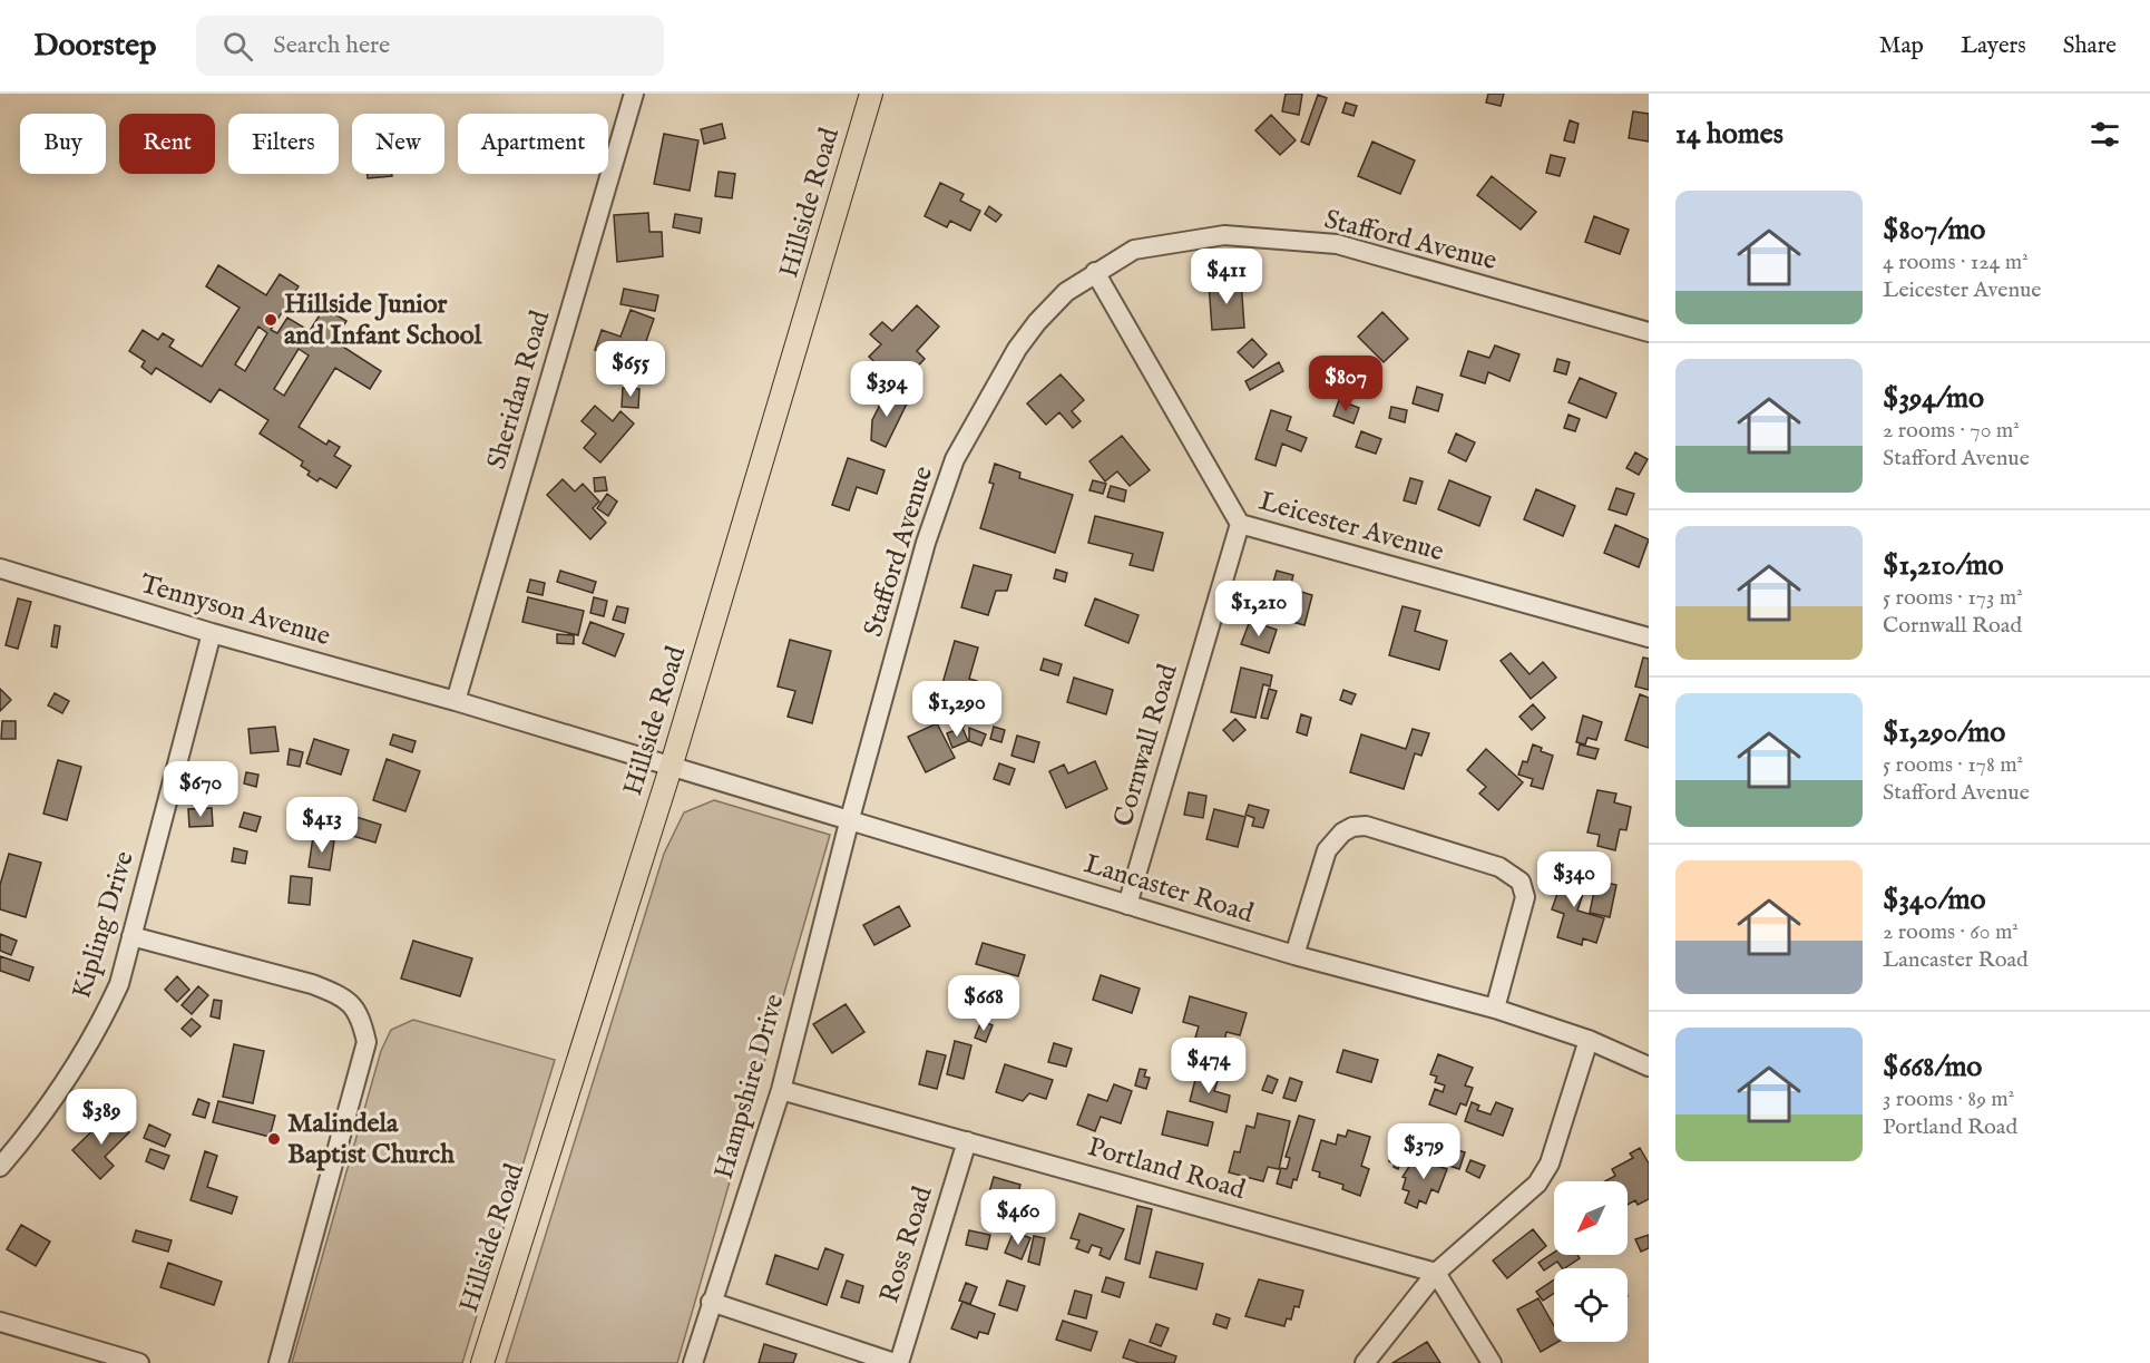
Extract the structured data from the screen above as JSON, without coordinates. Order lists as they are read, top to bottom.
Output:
{
  "streets": {
    "main road": ["Hillside Road"],
    "street": [
      "Stafford Avenue",
      "Sheridan Road",
      "Leicester Avenue",
      "Tennyson Avenue",
      "Cornwall Road",
      "Lancaster Road",
      "Kipling Drive",
      "Hampshire Drive",
      "Portland Road",
      "Ross Road"
    ]
  },
  "crossings": [
    ["Hillside Road", "Tennyson Avenue"],
    ["Hillside Road", "Lancaster Road"],
    ["Stafford Avenue", "Leicester Avenue"],
    ["Stafford Avenue", "Lancaster Road"],
    ["Stafford Avenue", "Hampshire Drive"],
    ["Sheridan Road", "Tennyson Avenue"],
    ["Leicester Avenue", "Cornwall Road"],
    ["Tennyson Avenue", "Lancaster Road"],
    ["Tennyson Avenue", "Kipling Drive"],
    ["Cornwall Road", "Lancaster Road"],
    ["Lancaster Road", "Hampshire Drive"],
    ["Hampshire Drive", "Portland Road"],
    ["Portland Road", "Ross Road"]
  ],
  "places": ["Hillside Junior and Infant School", "Malindela Baptist Church"],
  "north": "bottom left",
  "page": {
    "header": "Doorstep",
    "search": "Search here",
    "nav": ["Map", "Layers", "Share"],
    "heading": "14 homes",
    "chip": [
      "Buy",
      "Rent",
      "Filters",
      "New",
      "Apartment"
    ],
    "list": [
      {
        "name": "$807/mo",
        "note": "4 rooms · 124 m² · Leicester Avenue"
      },
      {
        "name": "$394/mo",
        "note": "2 rooms · 70 m² · Stafford Avenue"
      },
      {
        "name": "$1,210/mo",
        "note": "5 rooms · 173 m² · Cornwall Road"
      },
      {
        "name": "$1,290/mo",
        "note": "5 rooms · 178 m² · Stafford Avenue"
      },
      {
        "name": "$340/mo",
        "note": "2 rooms · 60 m² · Lancaster Road"
      },
      {
        "name": "$668/mo",
        "note": "3 rooms · 89 m² · Portland Road"
      }
    ],
    "price": [
      "$411",
      "$655",
      "$807",
      "$394",
      "$1,210",
      "$1,290",
      "$670",
      "$413",
      "$340",
      "$668",
      "$474",
      "$389",
      "$379",
      "$460"
    ]
  }
}
